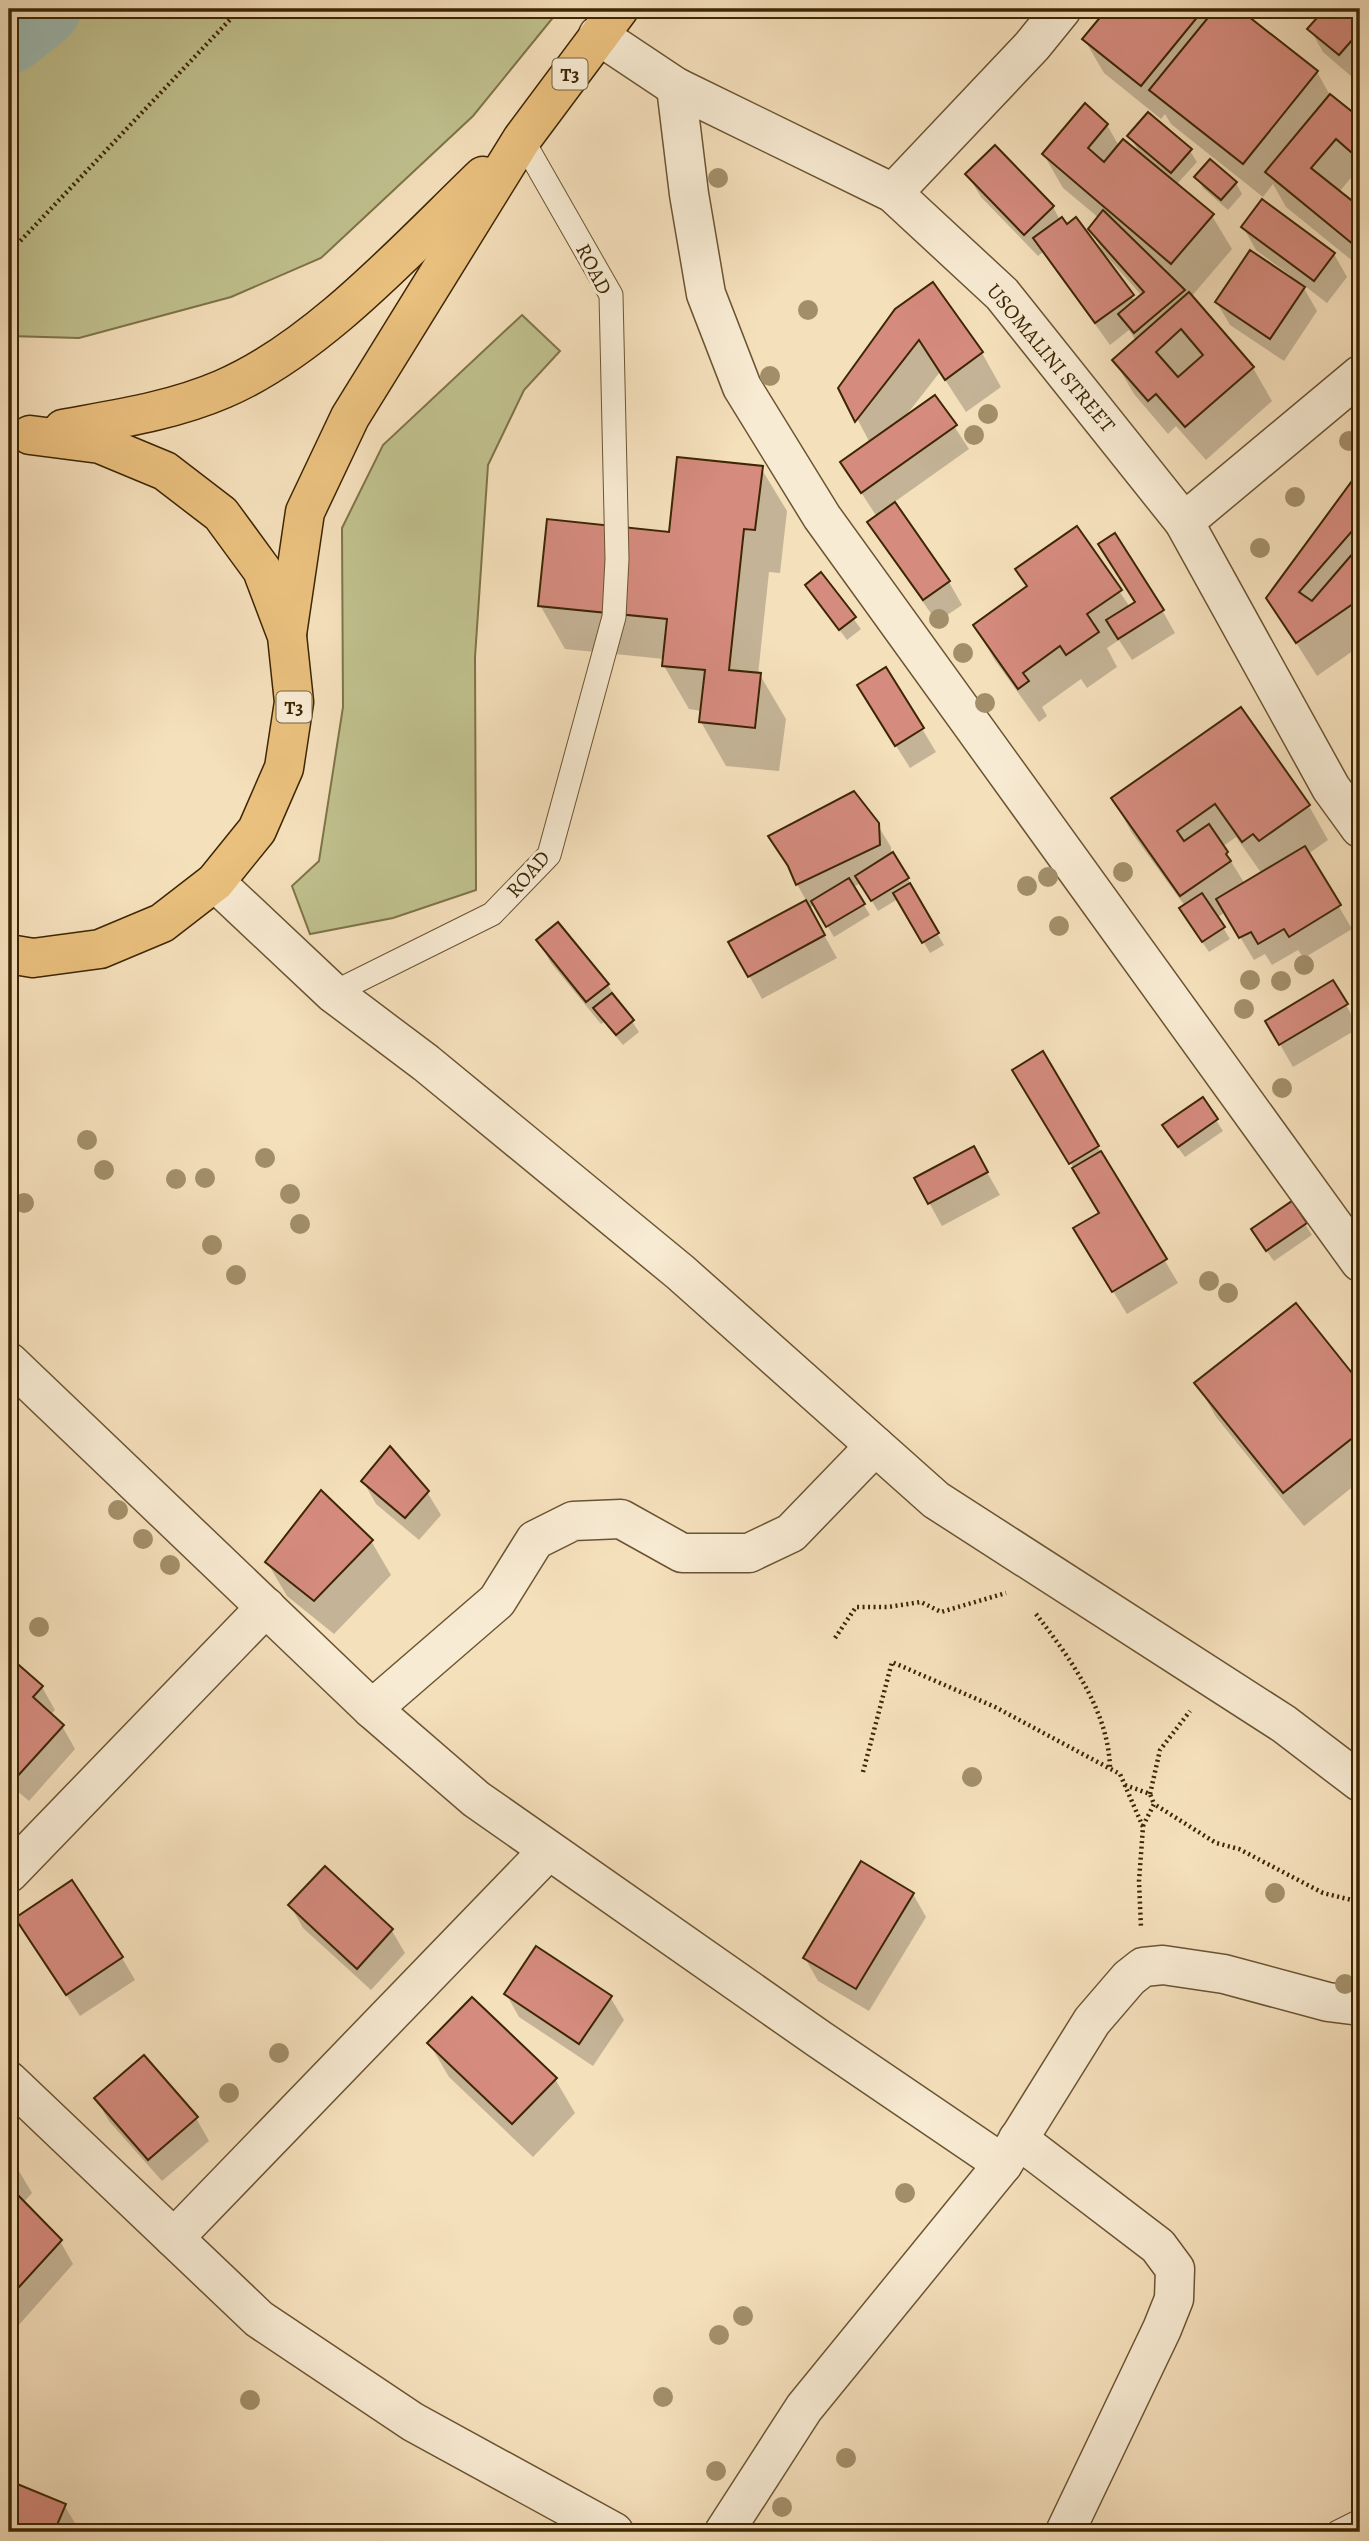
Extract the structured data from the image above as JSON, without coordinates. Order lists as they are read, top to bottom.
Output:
{
  "streets": {
    "highway": ["T3"],
    "street": ["USOMALINI STREET"],
    "lane": ["ROAD"]
  },
  "crossings": [
    ["T3", "ROAD"],
    ["T3", "USOMALINI STREET"]
  ]
}
